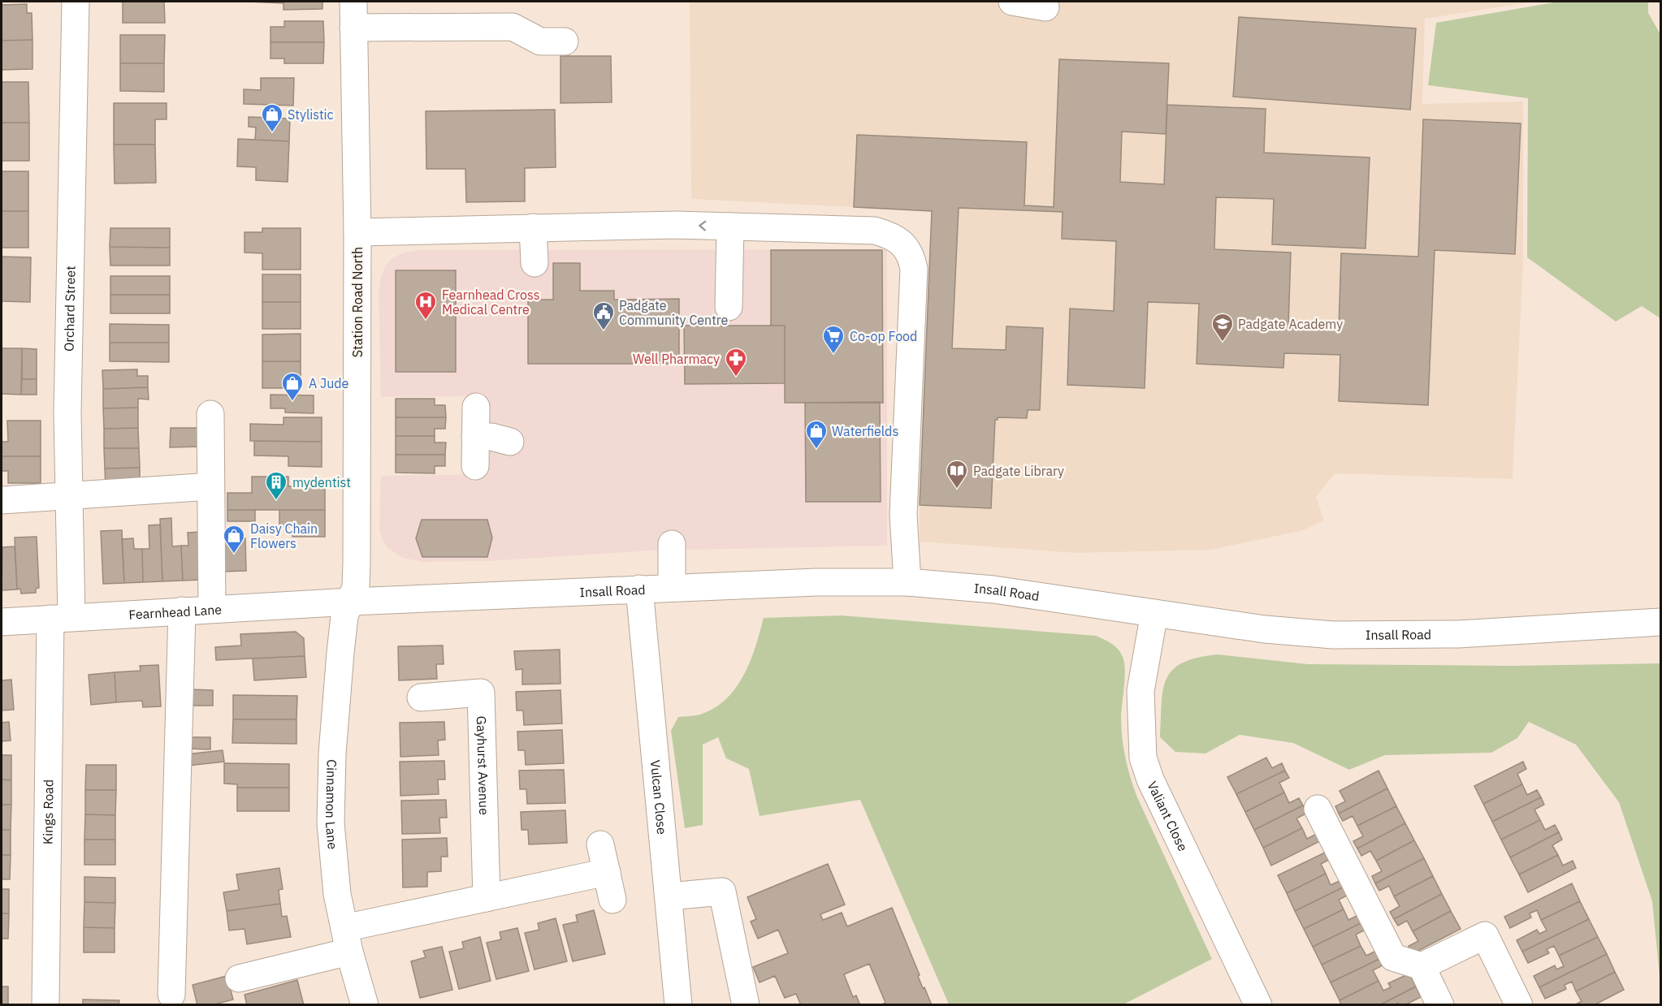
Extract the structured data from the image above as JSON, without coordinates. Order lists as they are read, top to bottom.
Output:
{
  "streets": {
    "street": [
      "Station Road North",
      "Orchard Street",
      "Insall Road",
      "Fearnhead Lane",
      "Gayhurst Avenue",
      "Vulcan Close",
      "Cinnamon Lane",
      "Kings Road",
      "Valiant Close"
    ]
  },
  "crossings": [
    ["Station Road North", "Insall Road"],
    ["Station Road North", "Fearnhead Lane"],
    ["Station Road North", "Cinnamon Lane"],
    ["Orchard Street", "Fearnhead Lane"],
    ["Orchard Street", "Kings Road"],
    ["Insall Road", "Fearnhead Lane"],
    ["Insall Road", "Vulcan Close"],
    ["Insall Road", "Cinnamon Lane"],
    ["Insall Road", "Valiant Close"],
    ["Fearnhead Lane", "Cinnamon Lane"],
    ["Fearnhead Lane", "Kings Road"]
  ],
  "places": {
    "shop": [
      "Stylistic",
      "A Jude",
      "Waterfields",
      "Daisy Chain Flowers"
    ],
    "hospital": ["Fearnhead Cross Medical Centre"],
    "public building": ["Padgate Community Centre"],
    "school or university": ["Padgate Academy"],
    "supermarket": ["Co-op Food"],
    "pharmacy": ["Well Pharmacy"],
    "library": ["Padgate Library"],
    "building": ["mydentist"]
  }
}
